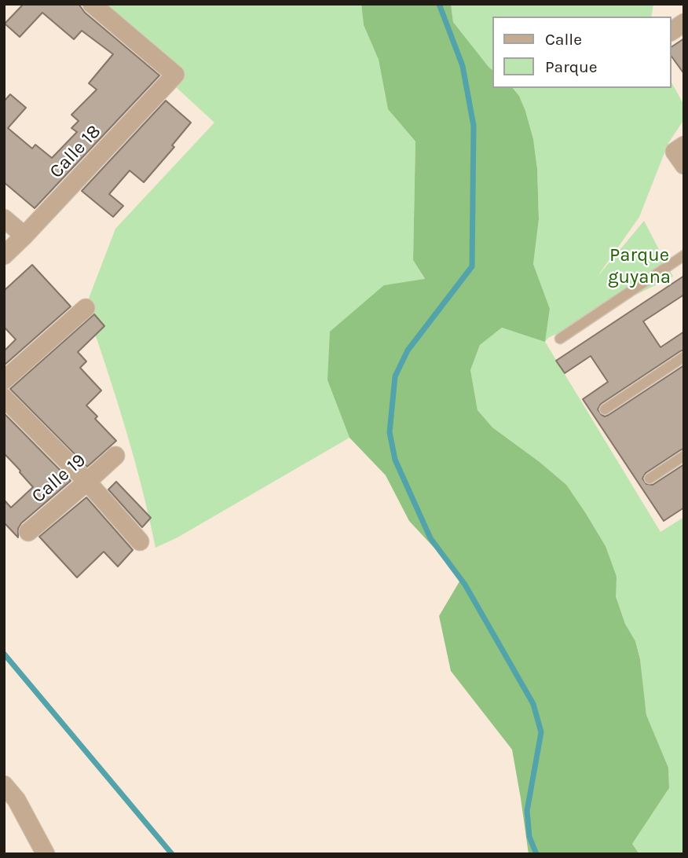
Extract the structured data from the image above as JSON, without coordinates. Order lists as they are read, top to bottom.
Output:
{
  "streets": {
    "street": ["Calle 18", "Calle 19"]
  },
  "parks": ["Parque guyana"],
  "legend": ["Calle", "Parque"]
}
